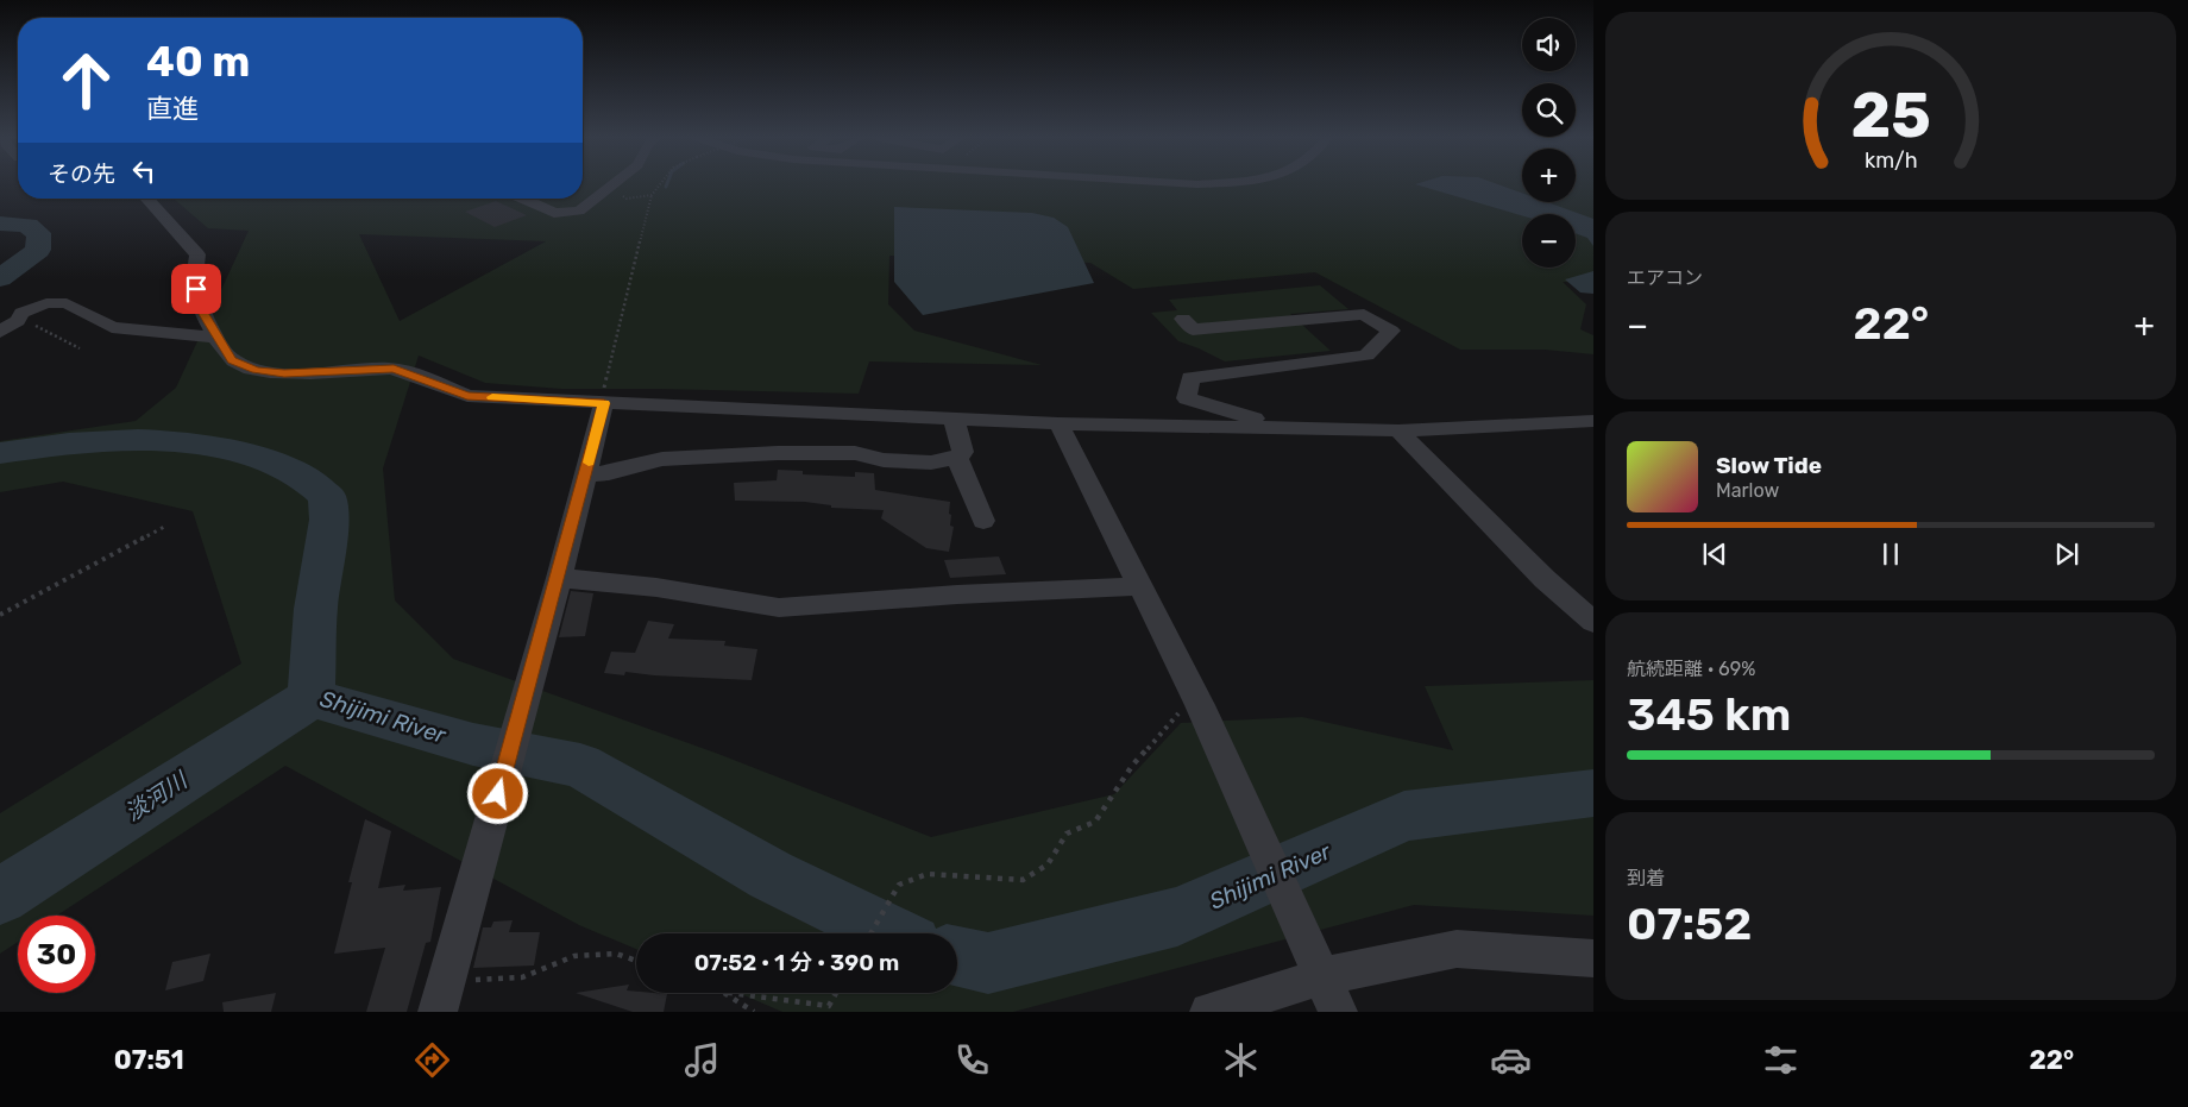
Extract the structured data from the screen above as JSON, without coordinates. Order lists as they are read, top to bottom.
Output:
{
  "water": ["Shijimi River", "淡河川"],
  "page": {
    "map_buttons": ["+", "−"],
    "turn": ["40 m", "直進"],
    "then": "その先",
    "tile": [
      "エアコン",
      ["航続距離 · 69%", "345 km"],
      ["到着", "07:52"]
    ],
    "heat": ["−", "22°", "+"],
    "song": ["Slow Tide", "Marlow"],
    "limit": "30",
    "trip": "07:52 · 1 分 · 390 m",
    "tabs": ["07:51", "22°"],
    "gauge": ["25", "km/h"]
  }
}
